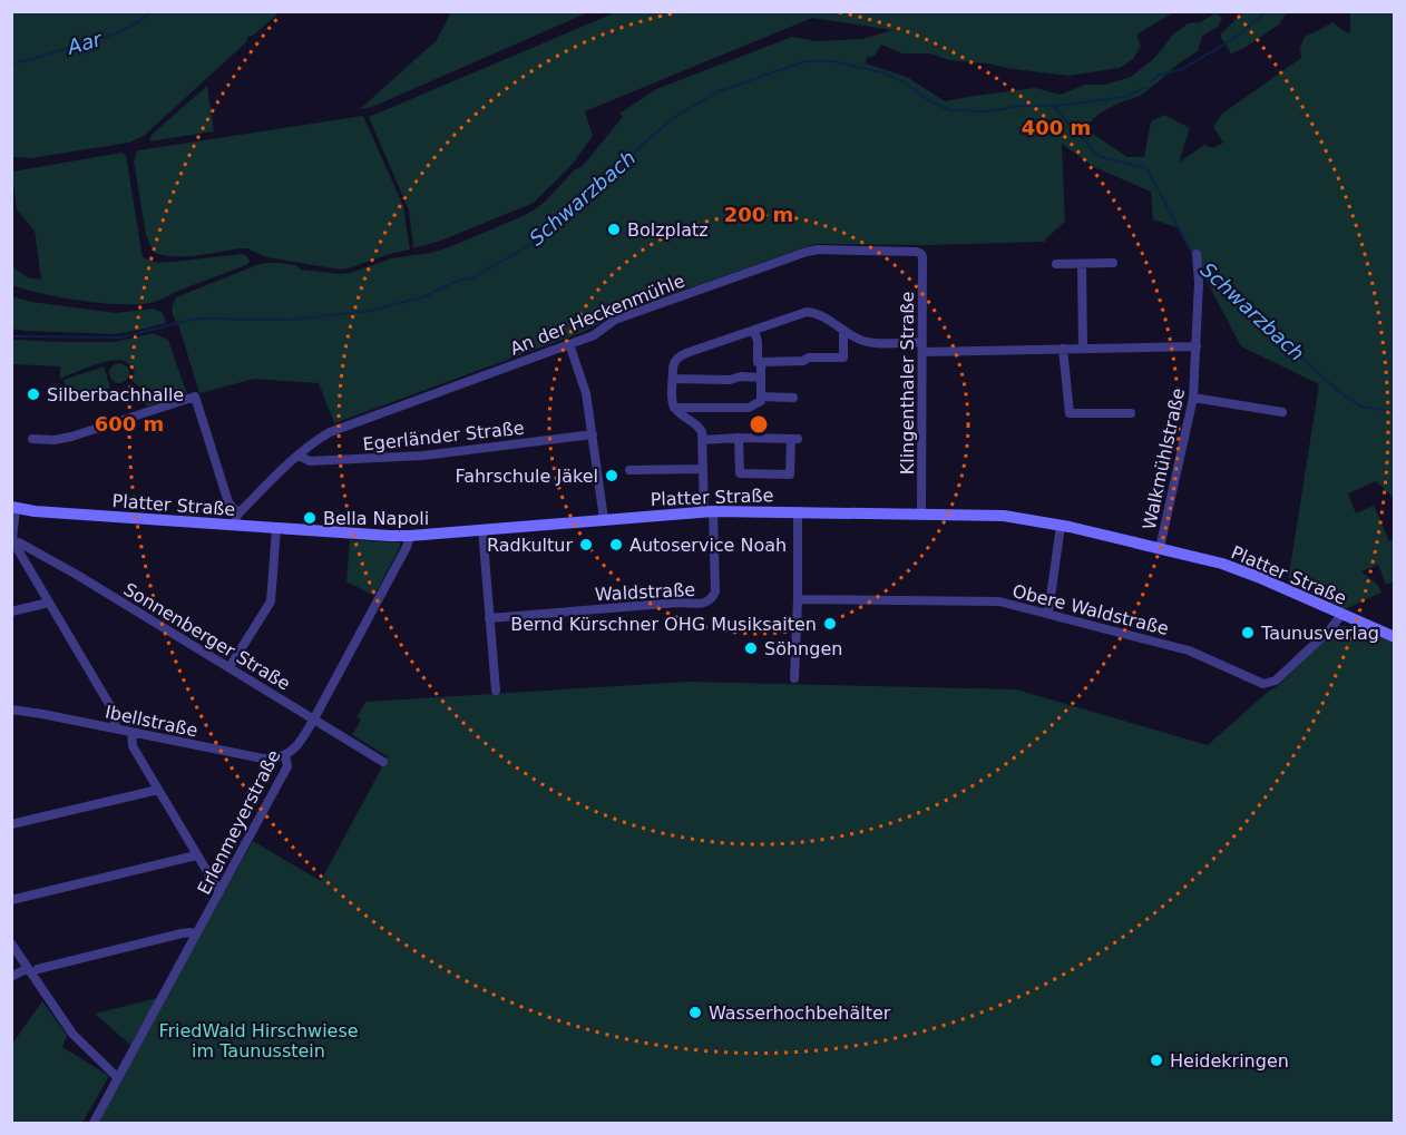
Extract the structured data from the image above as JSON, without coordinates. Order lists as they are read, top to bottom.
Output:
{
  "streets": {
    "main road": ["Platter Straße"],
    "street": [
      "An der Heckenmühle",
      "Klingenthaler Straße",
      "Egerländer Straße",
      "Walkmühlstraße",
      "Waldstraße",
      "Obere Waldstraße",
      "Sonnenberger Straße",
      "Ibellstraße",
      "Erlenmeyerstraße"
    ]
  },
  "crossings": [
    ["An der Heckenmühle", "Klingenthaler Straße"],
    ["An der Heckenmühle", "Egerländer Straße"],
    ["Klingenthaler Straße", "Platter Straße"],
    ["Walkmühlstraße", "Platter Straße"],
    ["Platter Straße", "Waldstraße"],
    ["Platter Straße", "Obere Waldstraße"],
    ["Platter Straße", "Erlenmeyerstraße"],
    ["Sonnenberger Straße", "Erlenmeyerstraße"],
    ["Ibellstraße", "Erlenmeyerstraße"]
  ],
  "water": ["Aar", "Schwarzbach"],
  "parks": ["FriedWald Hirschwiese im Taunusstein"],
  "places": [
    "Bolzplatz",
    "Silberbachhalle",
    "Fahrschule Jäkel",
    "Bella Napoli",
    "Radkultur",
    "Autoservice Noah",
    "Bernd Kürschner OHG Musiksaiten",
    "Taunusverlag",
    "Söhngen",
    "Wasserhochbehälter",
    "Heidekringen"
  ],
  "rings": ["400 m", "200 m", "600 m"]
}
